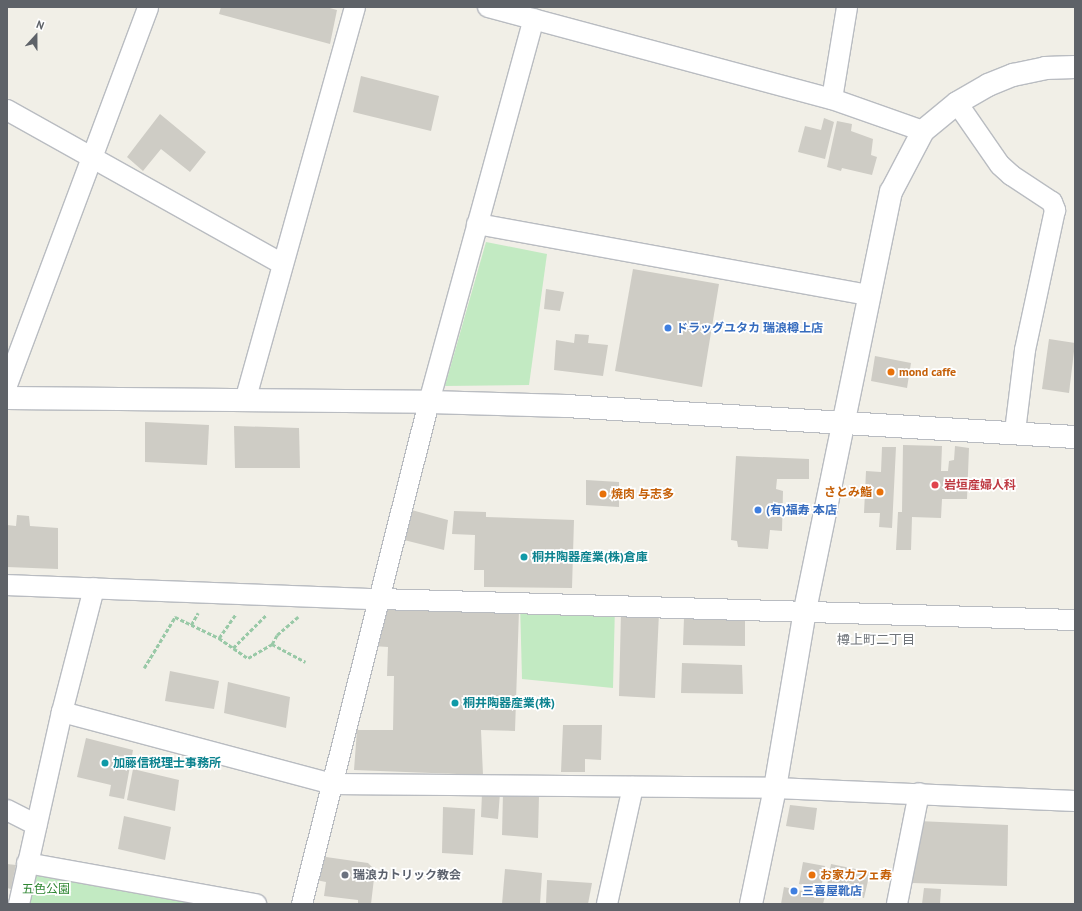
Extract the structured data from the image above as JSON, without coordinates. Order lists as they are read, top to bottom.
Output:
{
  "districts": ["樽上町二丁目"],
  "parks": ["五色公園"],
  "places": [
    "ドラッグユタカ 瑞浪樽上店",
    "mond caffe",
    "岩垣産婦人科",
    "さとみ鮨",
    "焼肉 与志多",
    "(有)福寿 本店",
    "桐井陶器産業(株)倉庫",
    "桐井陶器産業(株)",
    "加藤信税理士事務所",
    "瑞浪カトリック教会",
    "お家カフェ寿",
    "三喜屋靴店"
  ],
  "north": "top"
}
